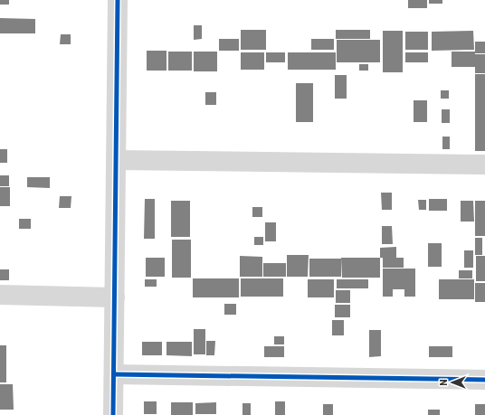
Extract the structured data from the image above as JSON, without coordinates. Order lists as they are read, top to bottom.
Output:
{
  "north": "left"
}
